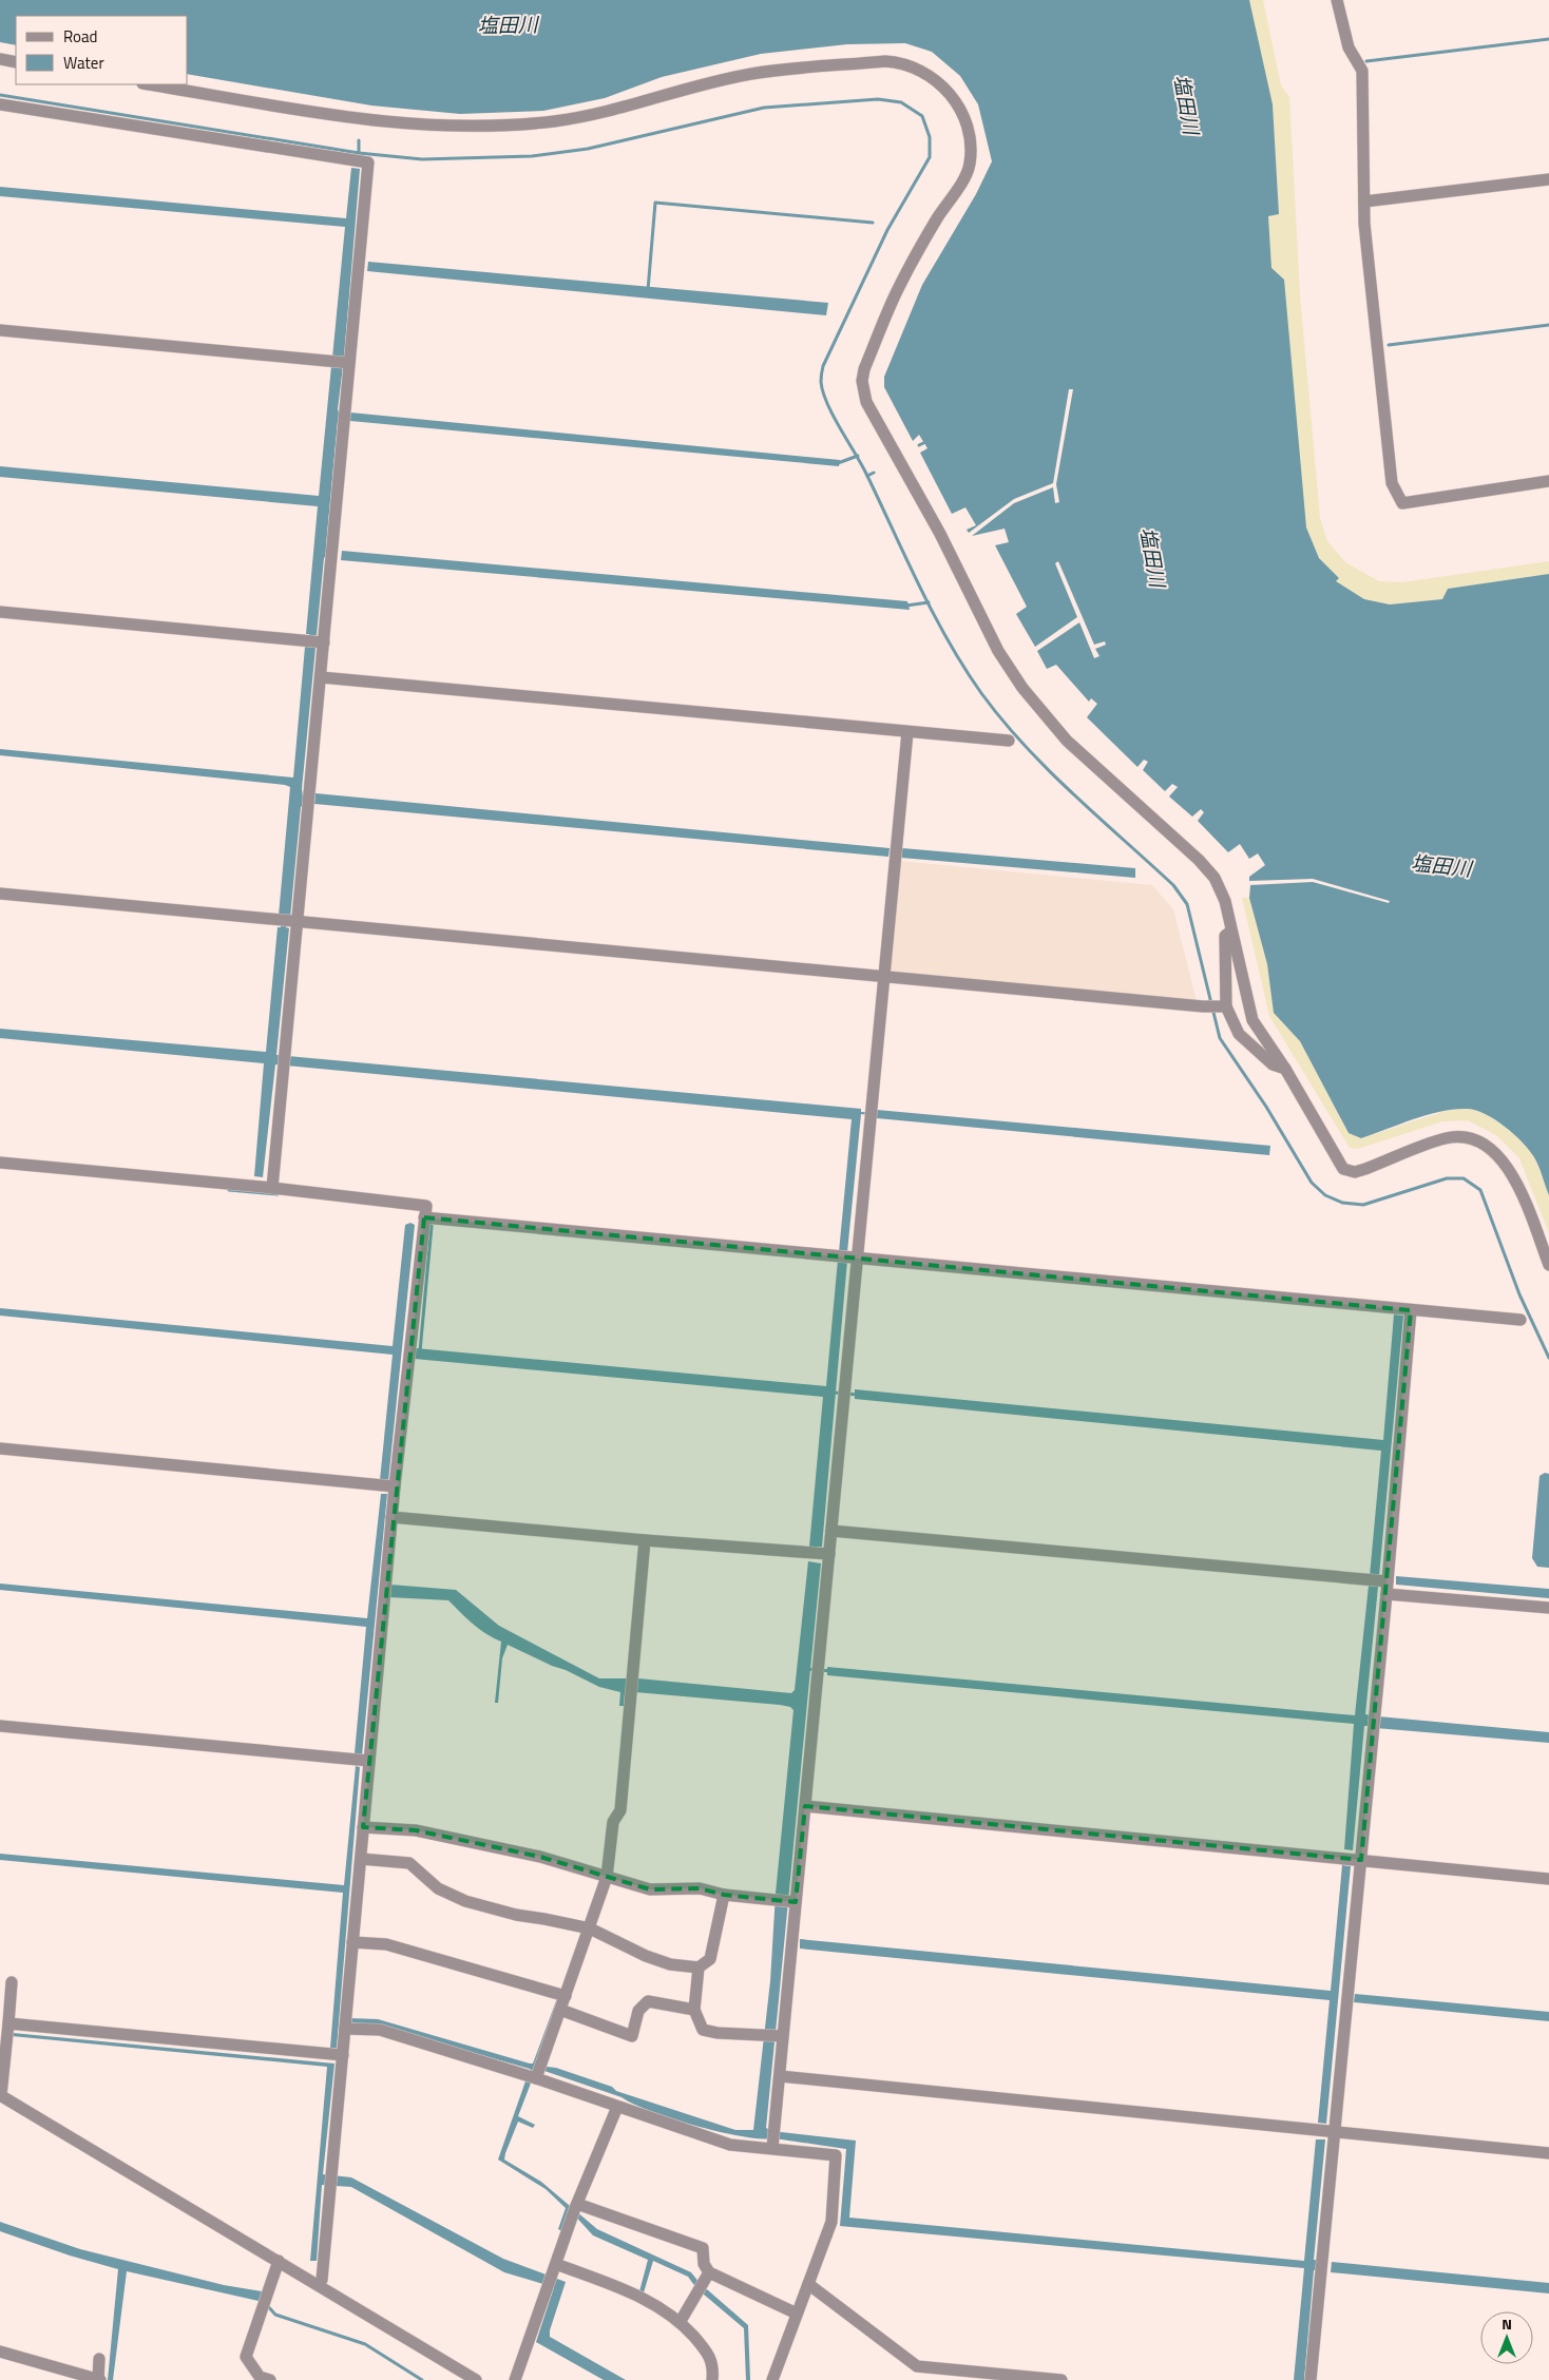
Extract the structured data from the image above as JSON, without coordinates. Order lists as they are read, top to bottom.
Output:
{
  "water": ["塩田川"],
  "legend": ["Road", "Water"],
  "north": "top"
}
